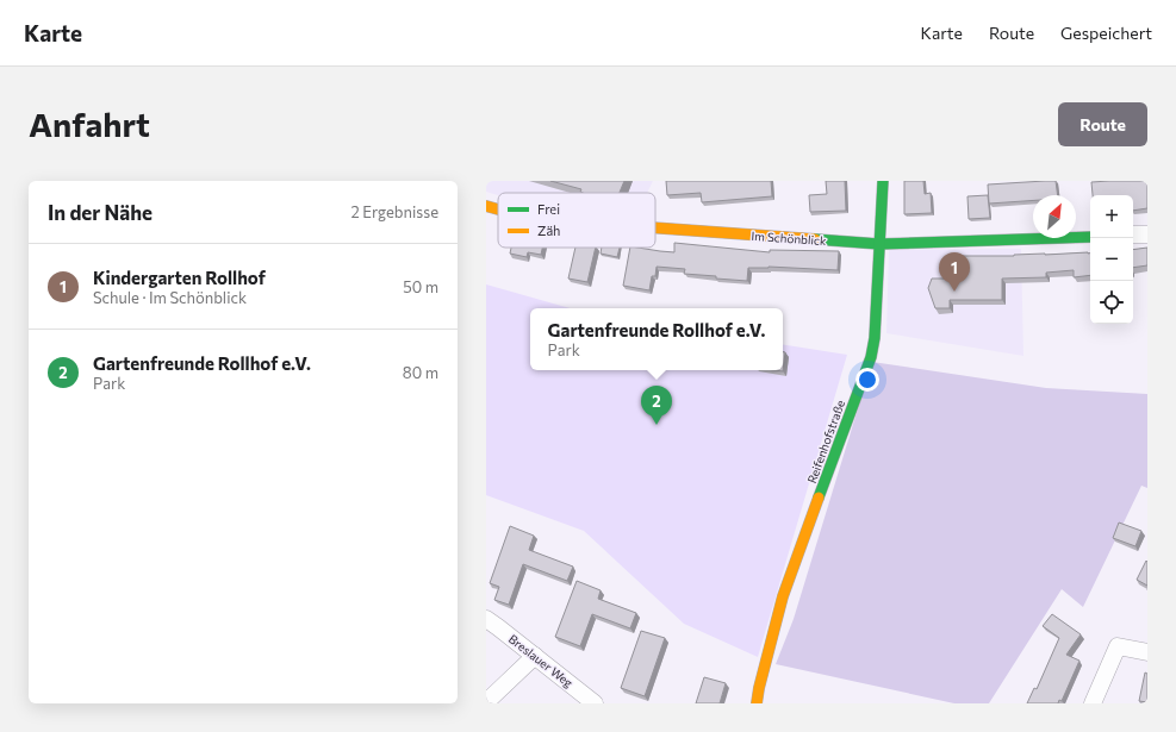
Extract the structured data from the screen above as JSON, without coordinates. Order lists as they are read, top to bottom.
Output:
{
  "streets": {
    "street": ["Im Schönblick", "Reifenhofstraße", "Breslauer Weg"]
  },
  "crossings": [
    ["Im Schönblick", "Reifenhofstraße"]
  ],
  "legend": ["Frei", "Zäh"],
  "north": "top right",
  "page": {
    "header": "Karte",
    "nav": ["Karte", "Route", "Gespeichert"],
    "buttons": "Route",
    "title": "Anfahrt",
    "heading": ["In der Nähe", "2 Ergebnisse"],
    "map_buttons": ["+", "−"],
    "list": [
      {
        "mark": "1",
        "name": "Kindergarten Rollhof",
        "note": "Schule · Im Schönblick",
        "value": "50 m"
      },
      {
        "mark": "2",
        "name": "Gartenfreunde Rollhof e.V.",
        "note": "Park",
        "value": "80 m"
      }
    ],
    "pins": ["1", "2"],
    "popup": ["Gartenfreunde Rollhof e.V.", "Park"]
  }
}
